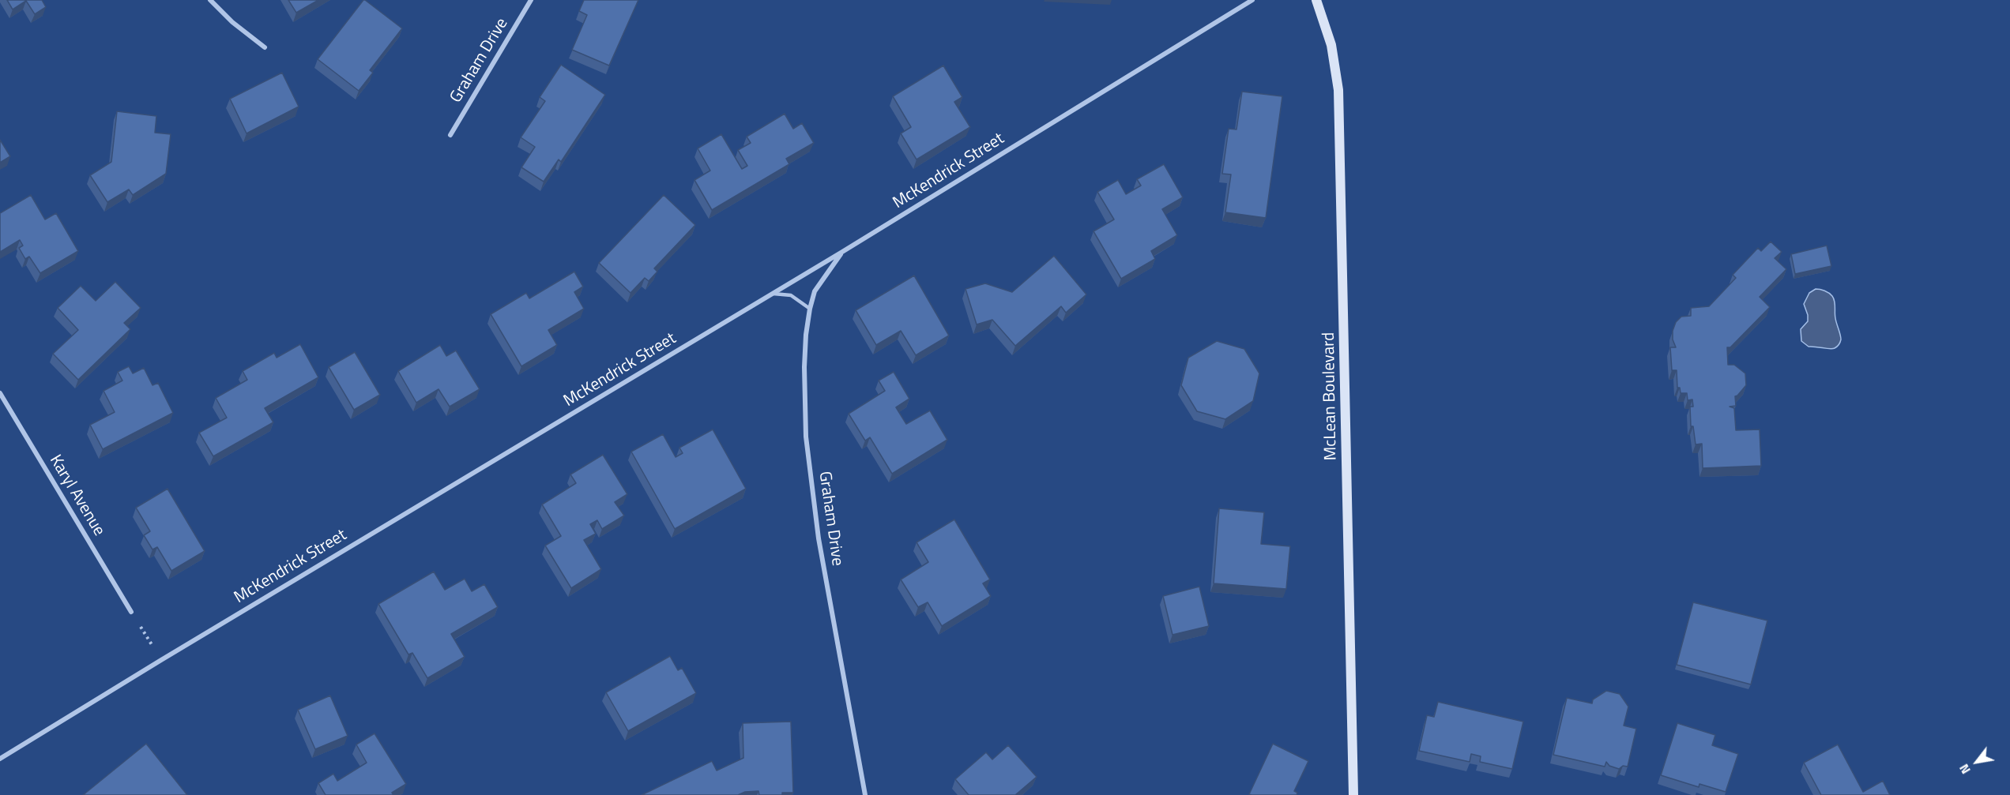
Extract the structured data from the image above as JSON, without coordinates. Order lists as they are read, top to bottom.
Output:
{
  "streets": {
    "street": [
      "Graham Drive",
      "McKendrick Street",
      "McLean Boulevard",
      "Karyl Avenue"
    ]
  },
  "crossings": [
    ["Graham Drive", "McKendrick Street"]
  ],
  "north": "bottom left"
}
